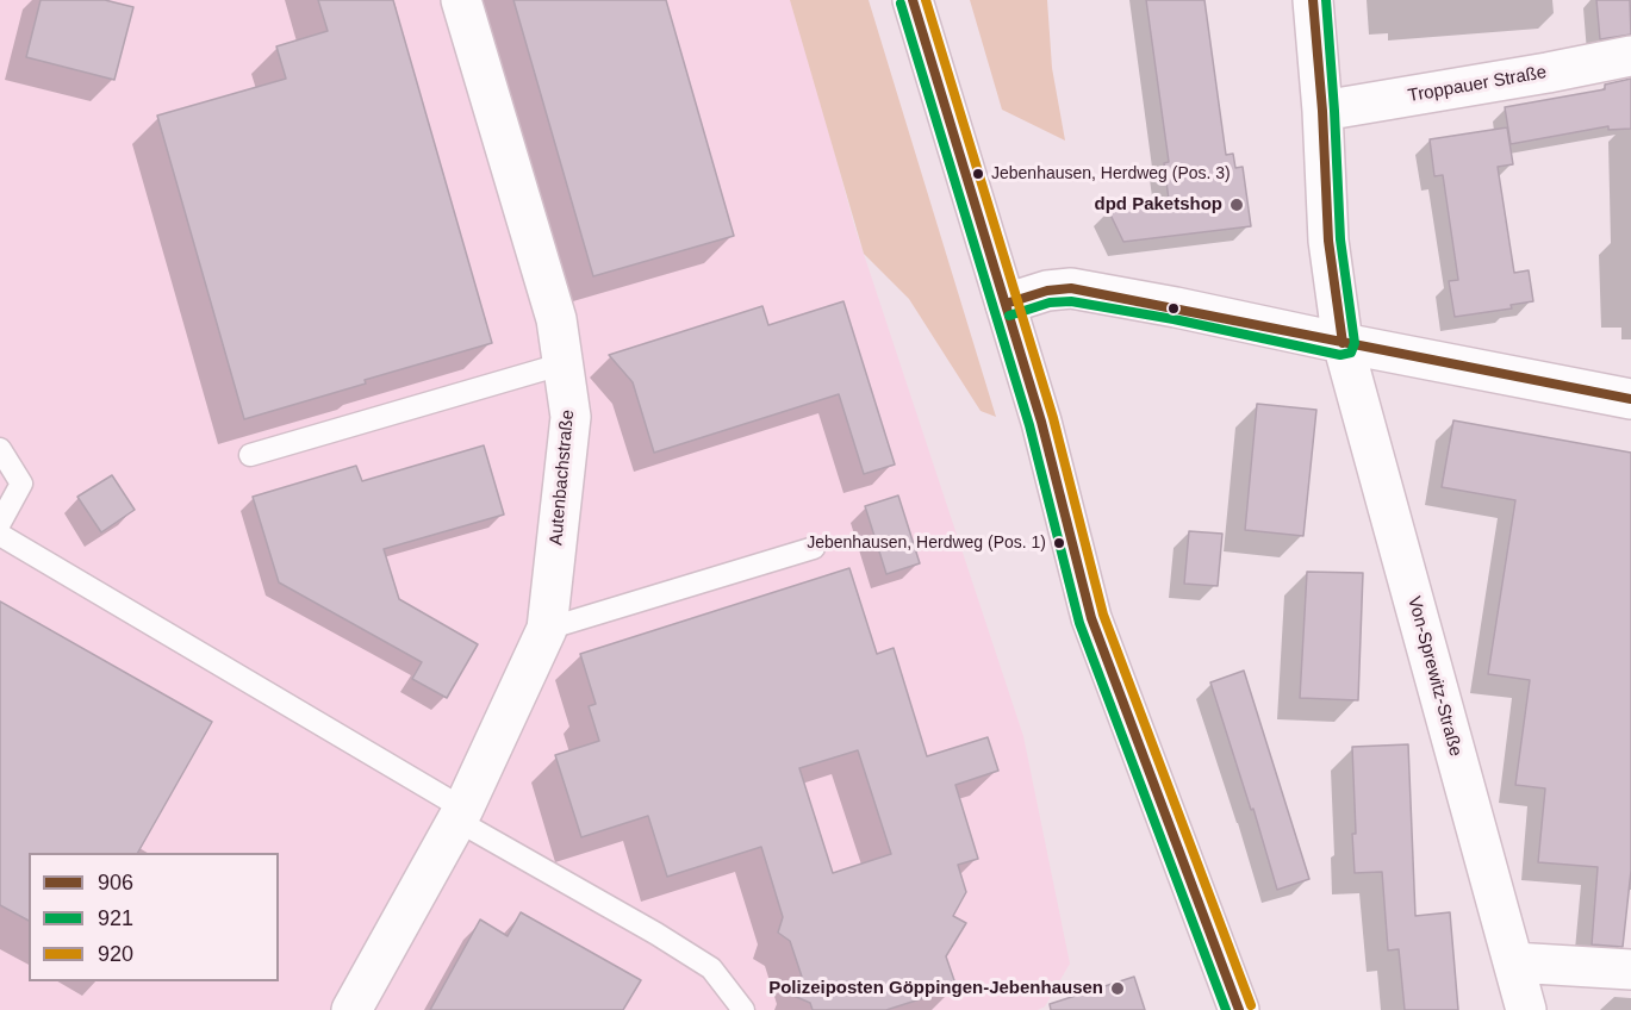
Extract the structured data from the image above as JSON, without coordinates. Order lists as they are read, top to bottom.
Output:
{
  "streets": {
    "street": ["Troppauer Straße", "Autenbachstraße", "Von-Sprewitz-Straße"]
  },
  "crossings": [
    ["Troppauer Straße", "Von-Sprewitz-Straße"]
  ],
  "places": [
    "Jebenhausen, Herdweg (Pos. 3)",
    "dpd Paketshop",
    "Jebenhausen, Herdweg (Pos. 1)",
    "Polizeiposten Göppingen-Jebenhausen"
  ],
  "lines": ["transit line 906", "transit line 921", "transit line 920"],
  "legend": ["906", "921", "920"]
}
